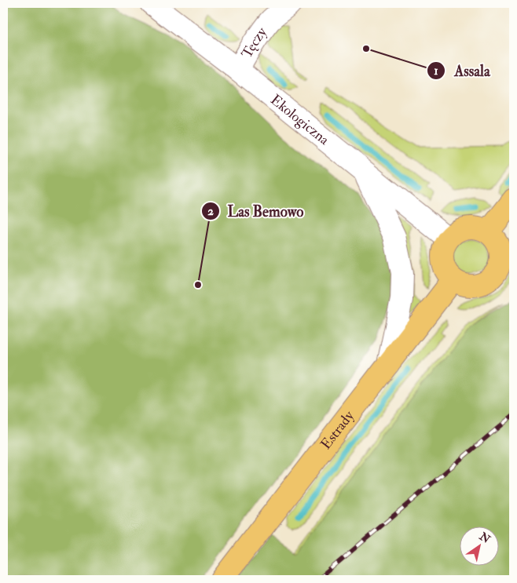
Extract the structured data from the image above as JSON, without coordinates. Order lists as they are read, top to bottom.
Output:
{
  "streets": {
    "main road": ["Estrady"],
    "street": ["Tęczy", "Ekologiczna"]
  },
  "crossings": [
    ["Tęczy", "Ekologiczna"],
    ["Ekologiczna", "Estrady"]
  ],
  "places": ["Assala", "Las Bemowo"],
  "north": "top right"
}
